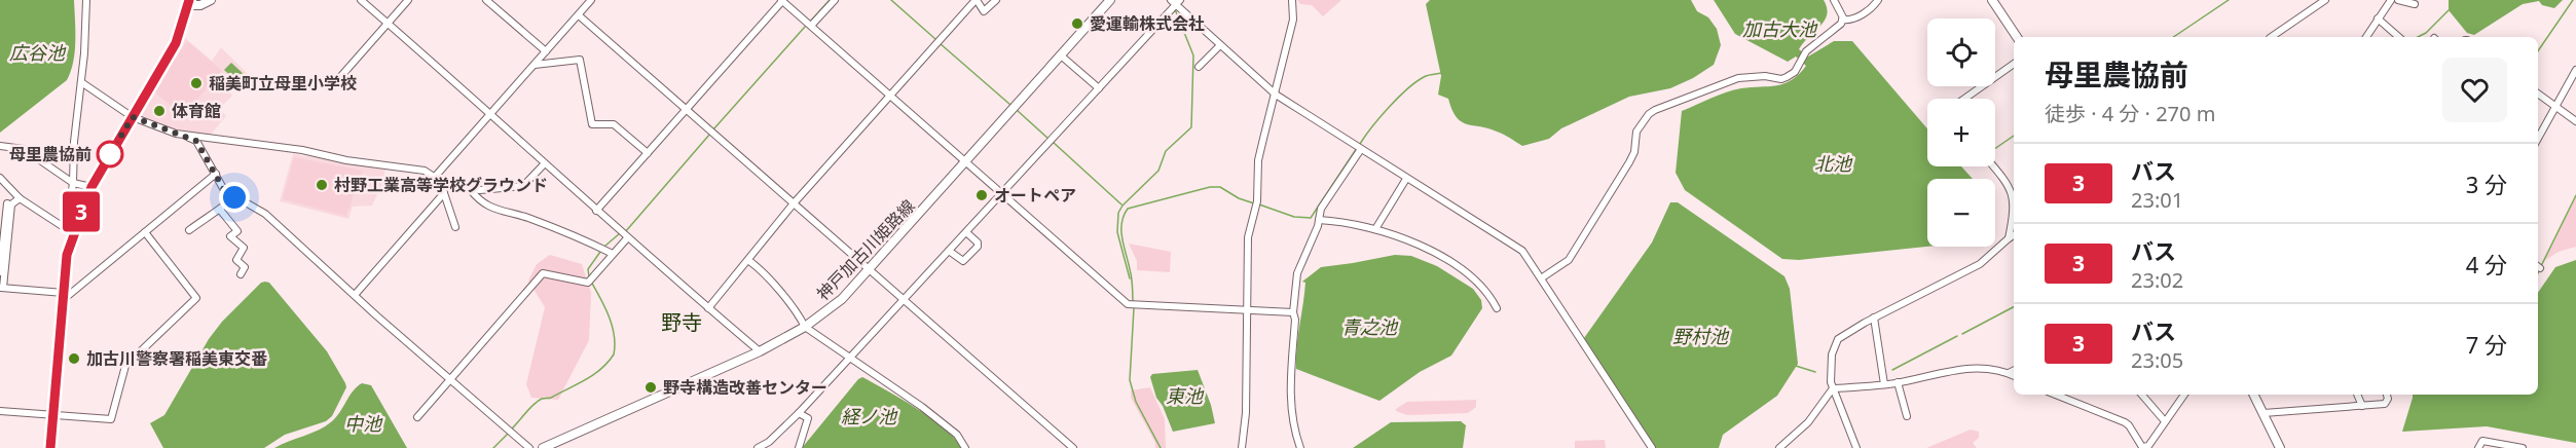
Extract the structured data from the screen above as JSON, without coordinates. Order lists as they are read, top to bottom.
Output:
{
  "streets": {
    "main road": ["神戸加古川姫路線"]
  },
  "districts": ["野寺"],
  "water": [
    "加古大池",
    "広谷池",
    "北池",
    "青之池",
    "野村池",
    "東池",
    "経ノ池",
    "中池"
  ],
  "places": [
    "愛運輸株式会社",
    "稲美町立母里小学校",
    "体育館",
    "母里農協前",
    "村野工業高等学校グラウンド",
    "オートペア",
    "加古川警察署稲美東交番",
    "野寺構造改善センター"
  ],
  "lines": ["bus line 3"],
  "page": {
    "on_map": "3",
    "map_buttons": ["+", "−"],
    "heading": ["母里農協前", "徒歩 · 4 分 · 270 m"],
    "list": [
      {
        "mark": "3",
        "name": "バス",
        "note": "23:01",
        "value": "3 分"
      },
      {
        "mark": "3",
        "name": "バス",
        "note": "23:02",
        "value": "4 分"
      },
      {
        "mark": "3",
        "name": "バス",
        "note": "23:05",
        "value": "7 分"
      }
    ]
  }
}
